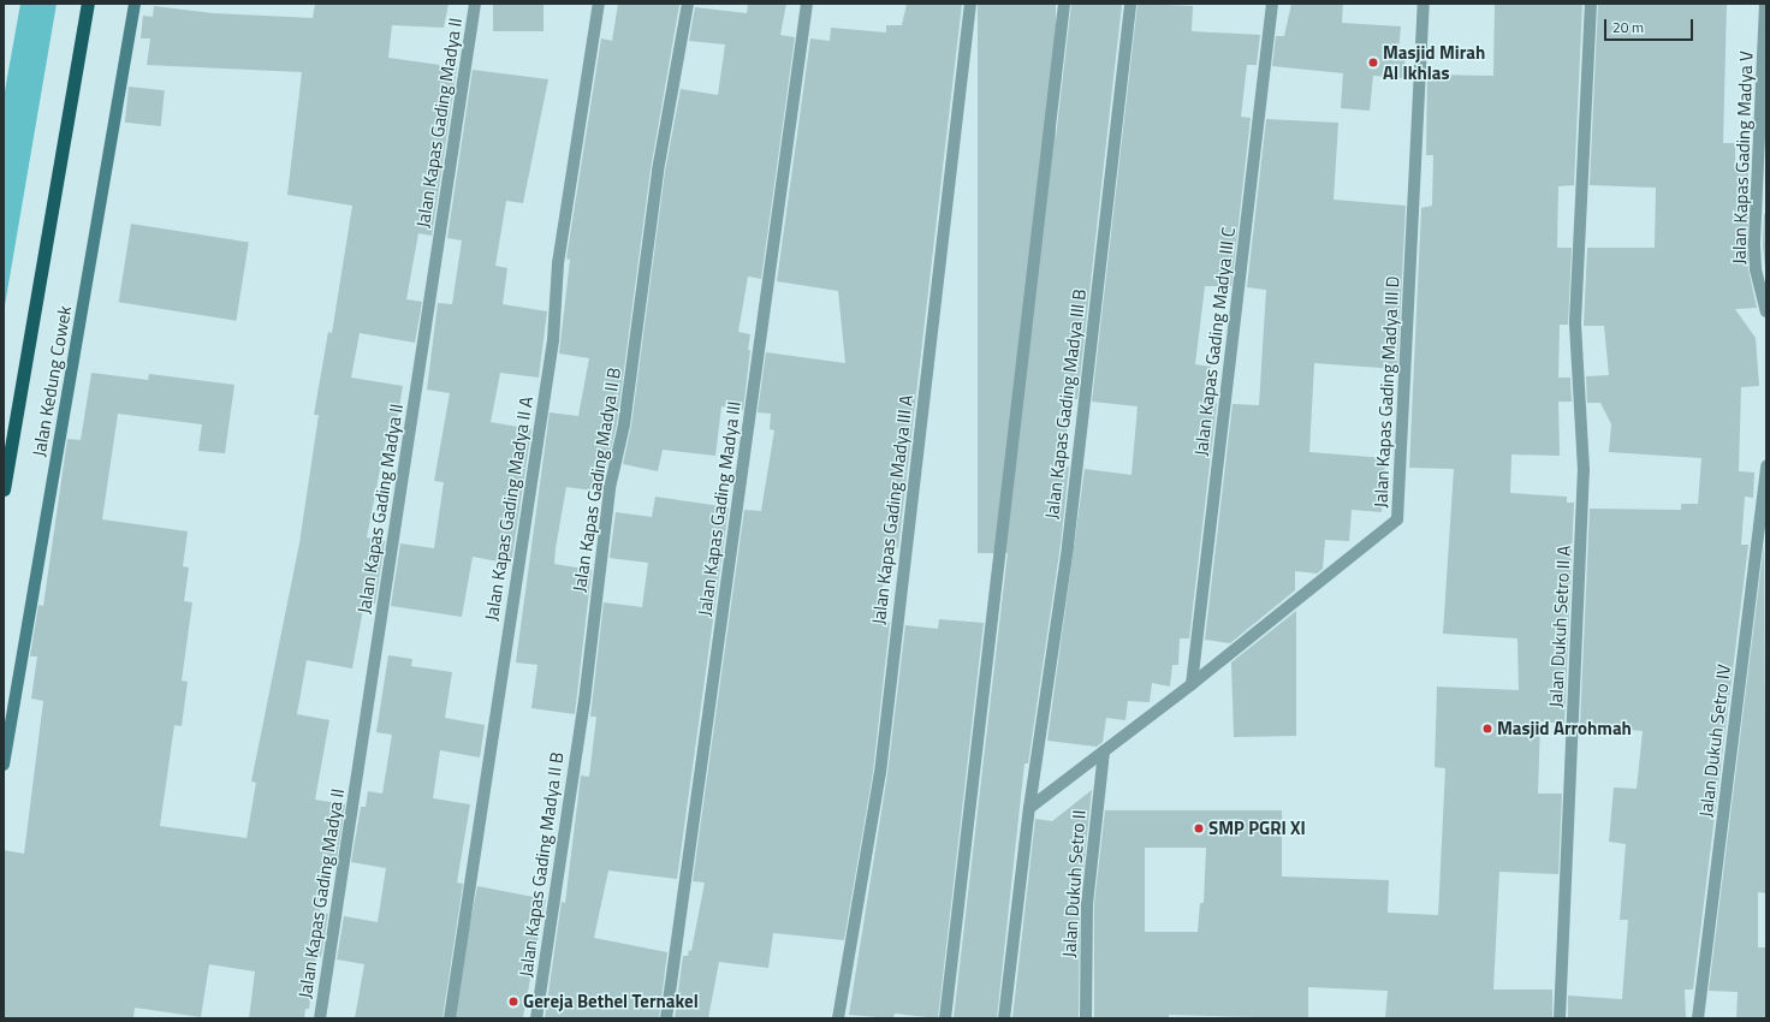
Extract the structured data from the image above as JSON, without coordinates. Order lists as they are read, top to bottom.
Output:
{
  "streets": {
    "highway": ["Jalan Kedung Cowek"],
    "street": [
      "Jalan Kapas Gading Madya II",
      "Jalan Kapas Gading Madya V",
      "Jalan Kapas Gading Madya III C",
      "Jalan Kapas Gading Madya III D",
      "Jalan Kapas Gading Madya III B",
      "Jalan Kapas Gading Madya II B",
      "Jalan Kapas Gading Madya II A",
      "Jalan Kapas Gading Madya III",
      "Jalan Kapas Gading Madya III A",
      "Jalan Dukuh Setro II A",
      "Jalan Dukuh Setro IV",
      "Jalan Dukuh Setro II"
    ]
  },
  "crossings": [
    ["Jalan Kapas Gading Madya III C", "Jalan Kapas Gading Madya III D"]
  ],
  "places": [
    "Masjid Mirah Al Ikhlas",
    "Masjid Arrohmah",
    "SMP PGRI XI",
    "Gereja Bethel Ternakel"
  ],
  "scale_bar": "20 m"
}
